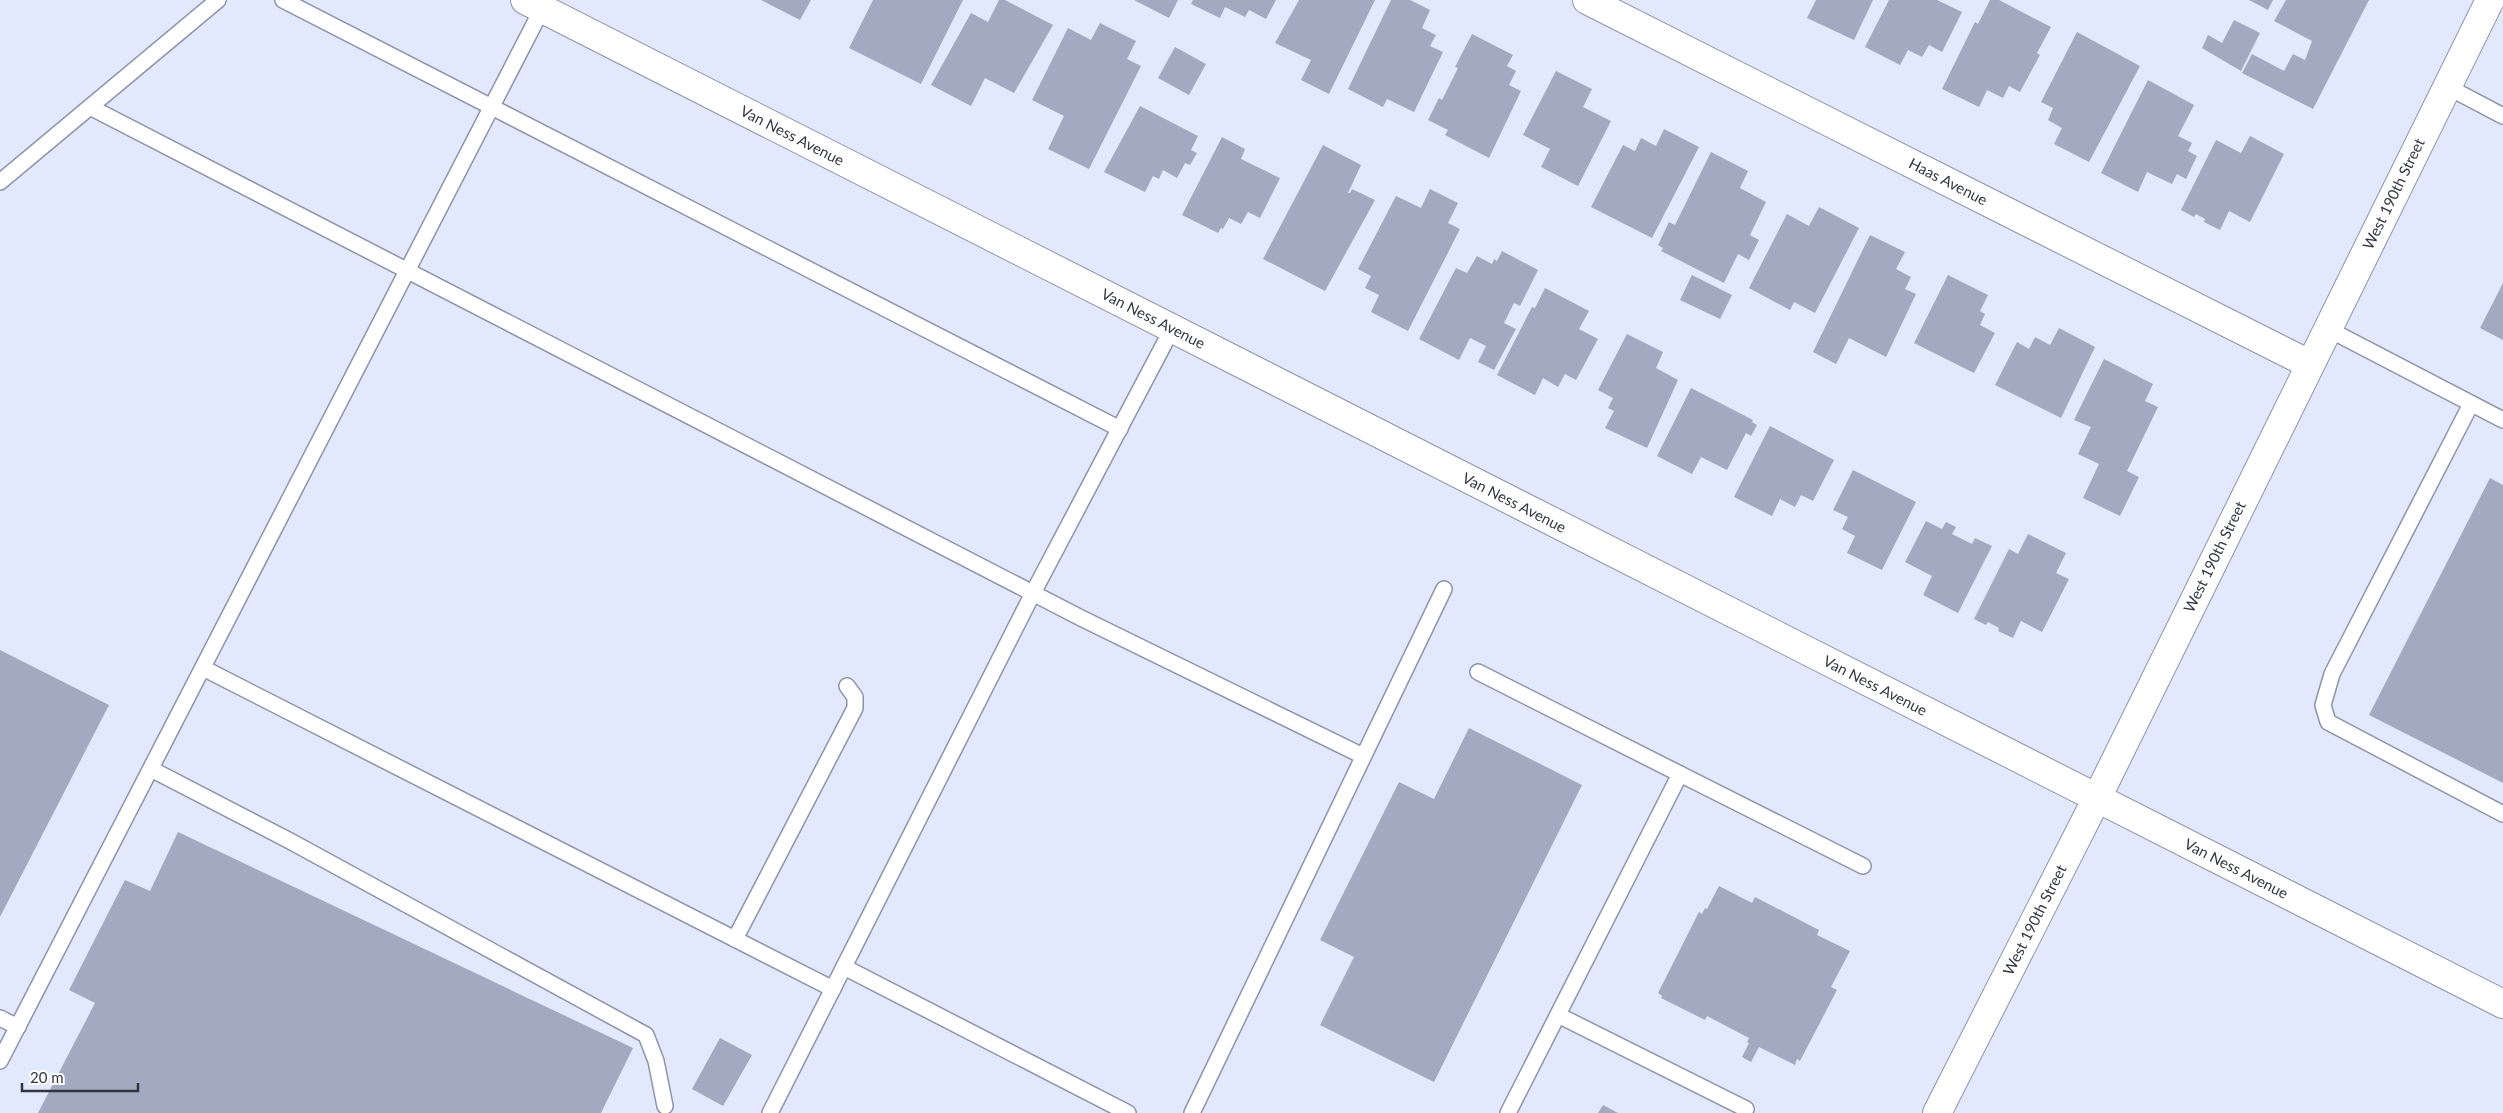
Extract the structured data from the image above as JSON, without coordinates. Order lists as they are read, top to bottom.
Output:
{
  "streets": {
    "main road": ["Van Ness Avenue", "Haas Avenue", "West 190th Street"]
  },
  "crossings": [
    ["Van Ness Avenue", "West 190th Street"],
    ["Haas Avenue", "West 190th Street"]
  ],
  "scale_bar": "20 m"
}
